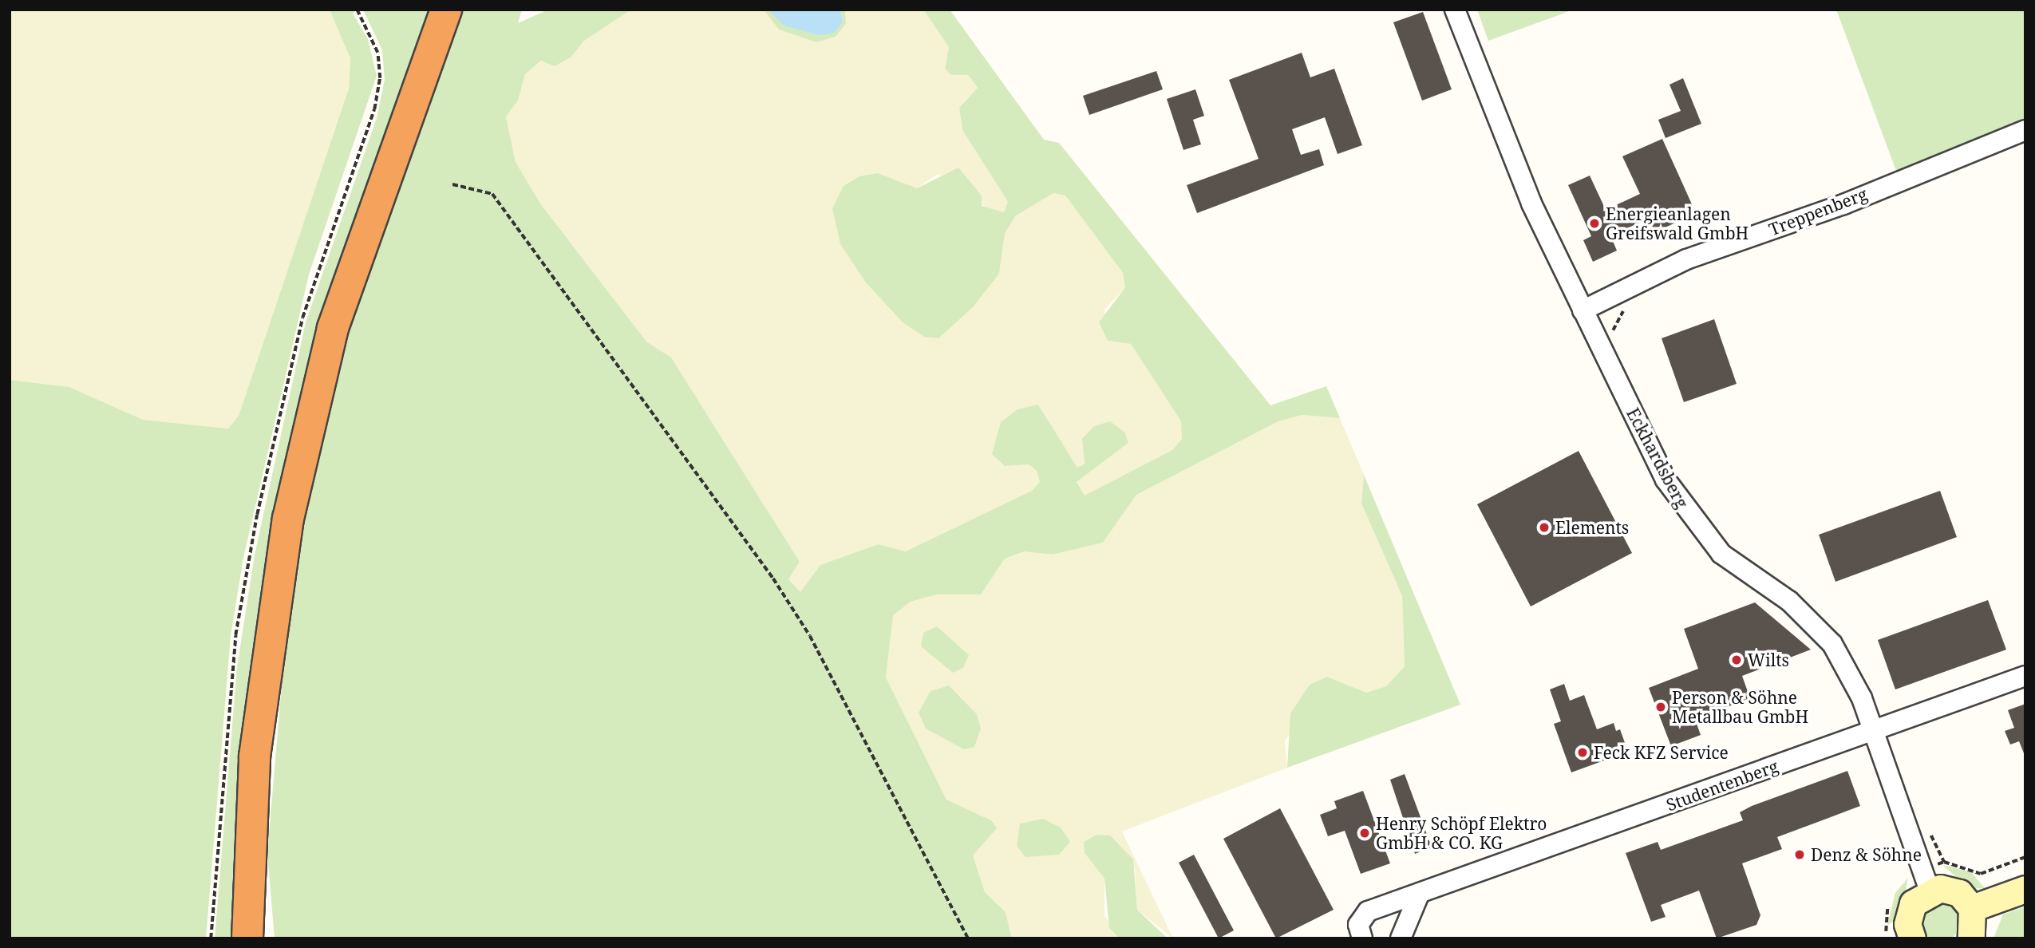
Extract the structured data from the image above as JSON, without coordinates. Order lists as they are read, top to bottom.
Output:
{
  "streets": {
    "street": ["Treppenberg", "Eckhardsberg", "Studentenberg"]
  },
  "crossings": [
    ["Treppenberg", "Eckhardsberg"],
    ["Eckhardsberg", "Studentenberg"]
  ],
  "places": [
    "Energieanlagen Greifswald GmbH",
    "Elements",
    "Wilts",
    "Person & Söhne Metallbau GmbH",
    "Feck KFZ Service",
    "Henry Schöpf Elektro GmbH & CO. KG",
    "Denz & Söhne"
  ]
}
